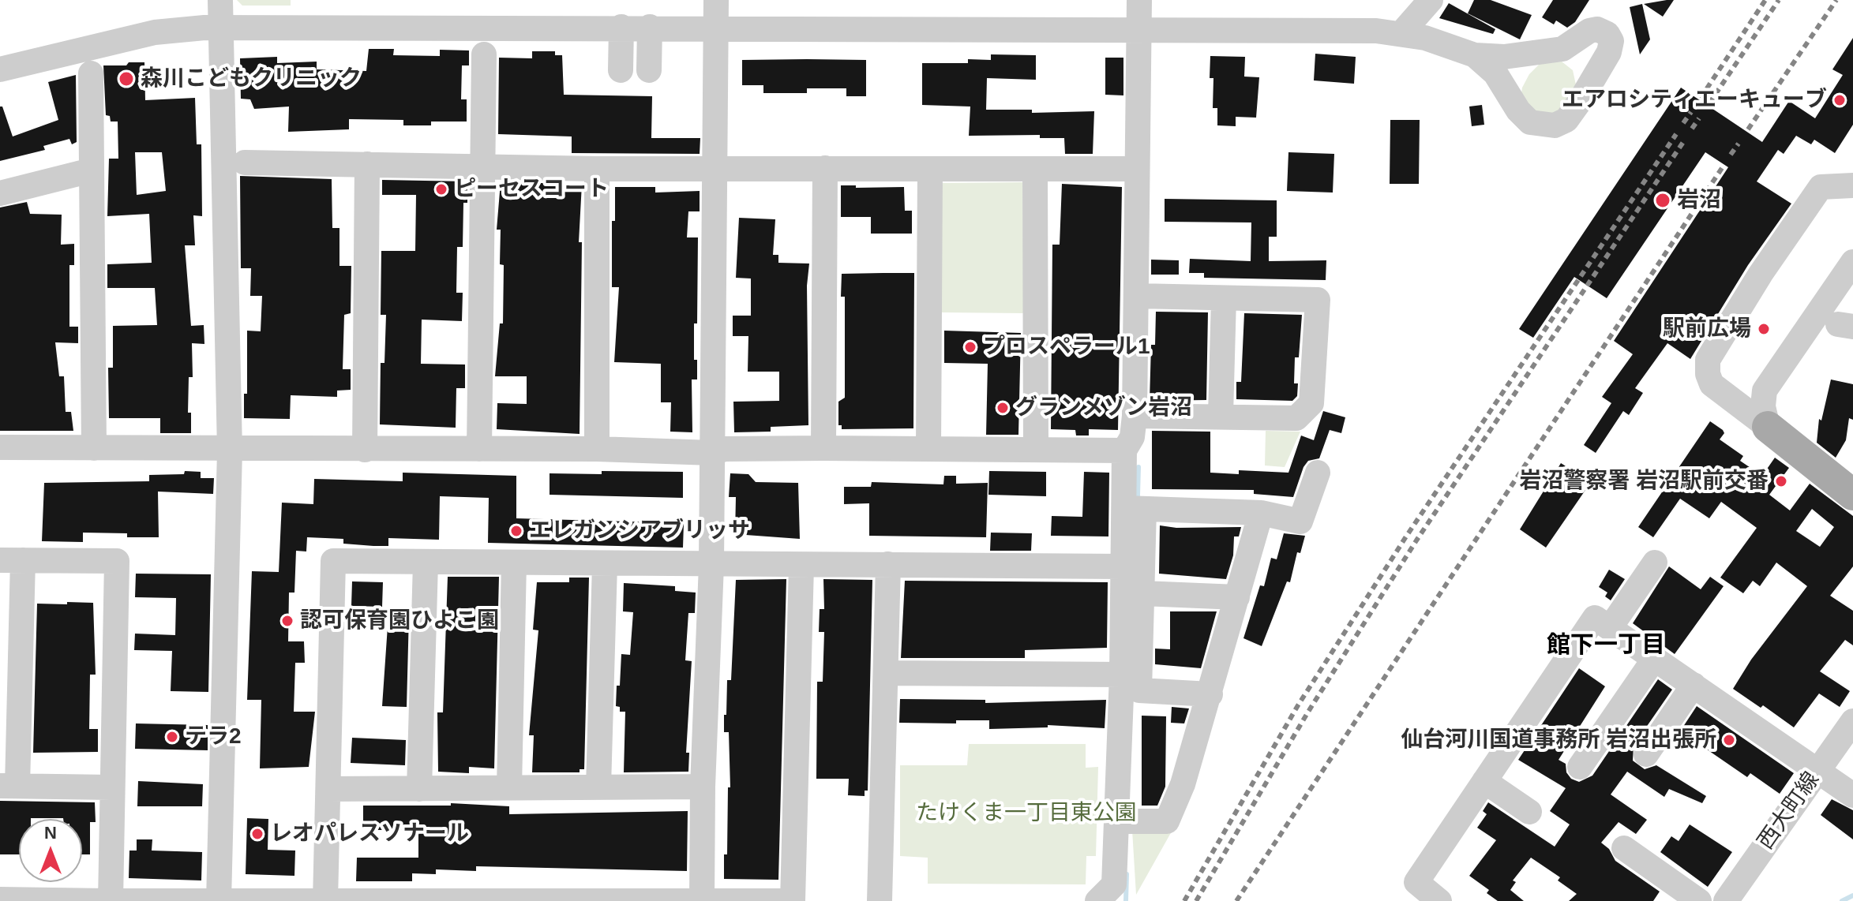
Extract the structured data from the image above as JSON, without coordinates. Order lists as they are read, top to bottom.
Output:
{
  "streets": {
    "street": ["西大町線"]
  },
  "districts": ["館下一丁目"],
  "parks": ["たけくま一丁目東公園"],
  "places": [
    "森川こどもクリニック",
    "エアロシティエーキューブ",
    "ピーセスコート",
    "岩沼",
    "駅前広場",
    "プロスペラール1",
    "グランメゾン岩沼",
    "岩沼警察署 岩沼駅前交番",
    "エレガンシアブリッサ",
    "認可保育園ひよこ園",
    "テラ2",
    "仙台河川国道事務所 岩沼出張所",
    "レオパレスソナール"
  ],
  "north": "top"
}
